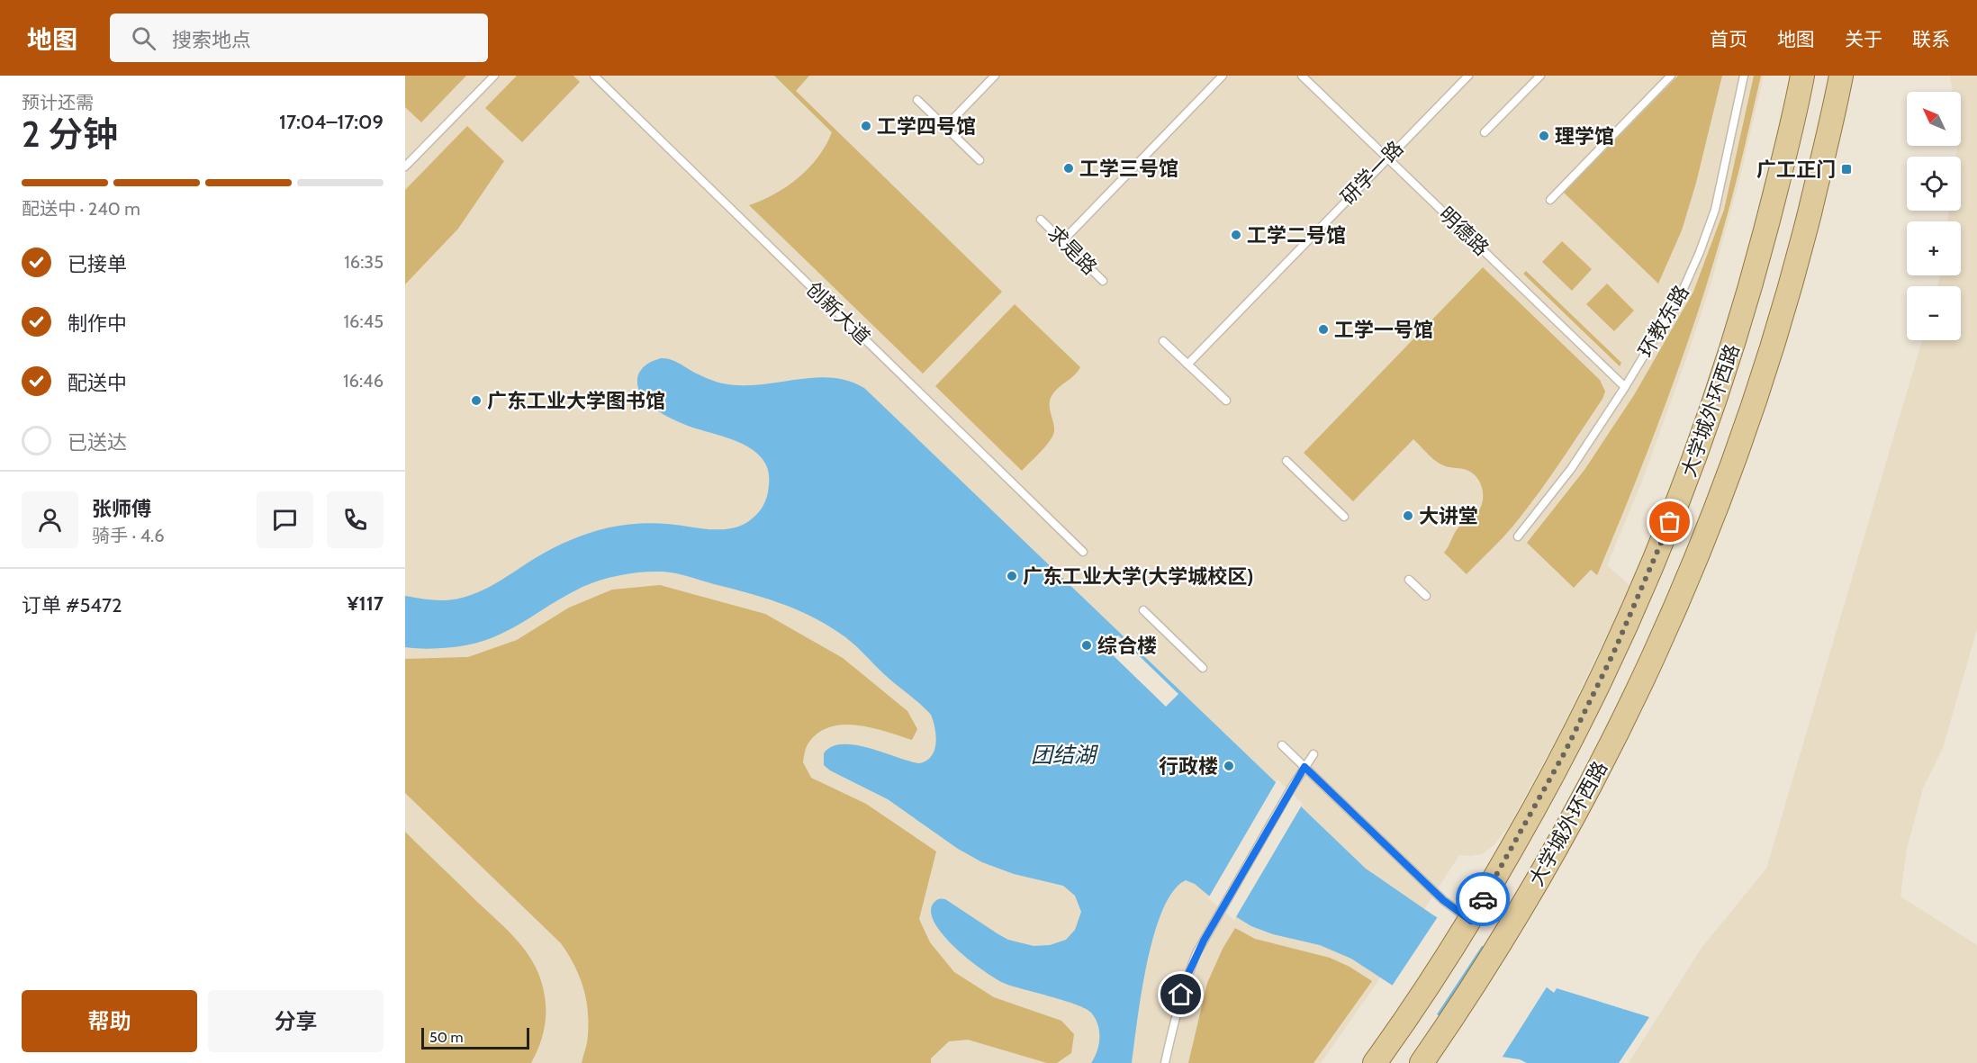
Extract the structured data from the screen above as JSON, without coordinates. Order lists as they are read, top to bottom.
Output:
{
  "streets": {
    "main road": ["大学城外环西路"],
    "lane": [
      "研学一路",
      "明德路",
      "求是路",
      "创新大道",
      "环教东路"
    ]
  },
  "crossings": [
    ["研学一路", "明德路"],
    ["明德路", "环教东路"]
  ],
  "water": ["团结湖"],
  "places": {
    "other": [
      "工学四号馆",
      "理学馆",
      "工学三号馆",
      "工学二号馆",
      "工学一号馆",
      "广东工业大学图书馆",
      "大讲堂",
      "广东工业大学(大学城校区)",
      "综合楼",
      "行政楼"
    ],
    "transit": ["广工正门"]
  },
  "scale_bar": "50 m",
  "north": "top left",
  "page": {
    "header": "地图",
    "search": "搜索地点",
    "nav": [
      "首页",
      "地图",
      "关于",
      "联系"
    ],
    "heading": ["2 分钟", "预计还需", "17:04–17:09"],
    "panel": [
      "张师傅",
      "骑手 · 4.6",
      "订单 #5472",
      "¥117"
    ],
    "map_buttons": ["+", "−"],
    "bar": "配送中 · 240 m",
    "list": [
      ["已接单", "16:35"],
      ["制作中", "16:45"],
      ["配送中", "16:46"],
      "已送达"
    ],
    "buttons": ["帮助", "分享"],
    "scale": "50 m"
  }
}
